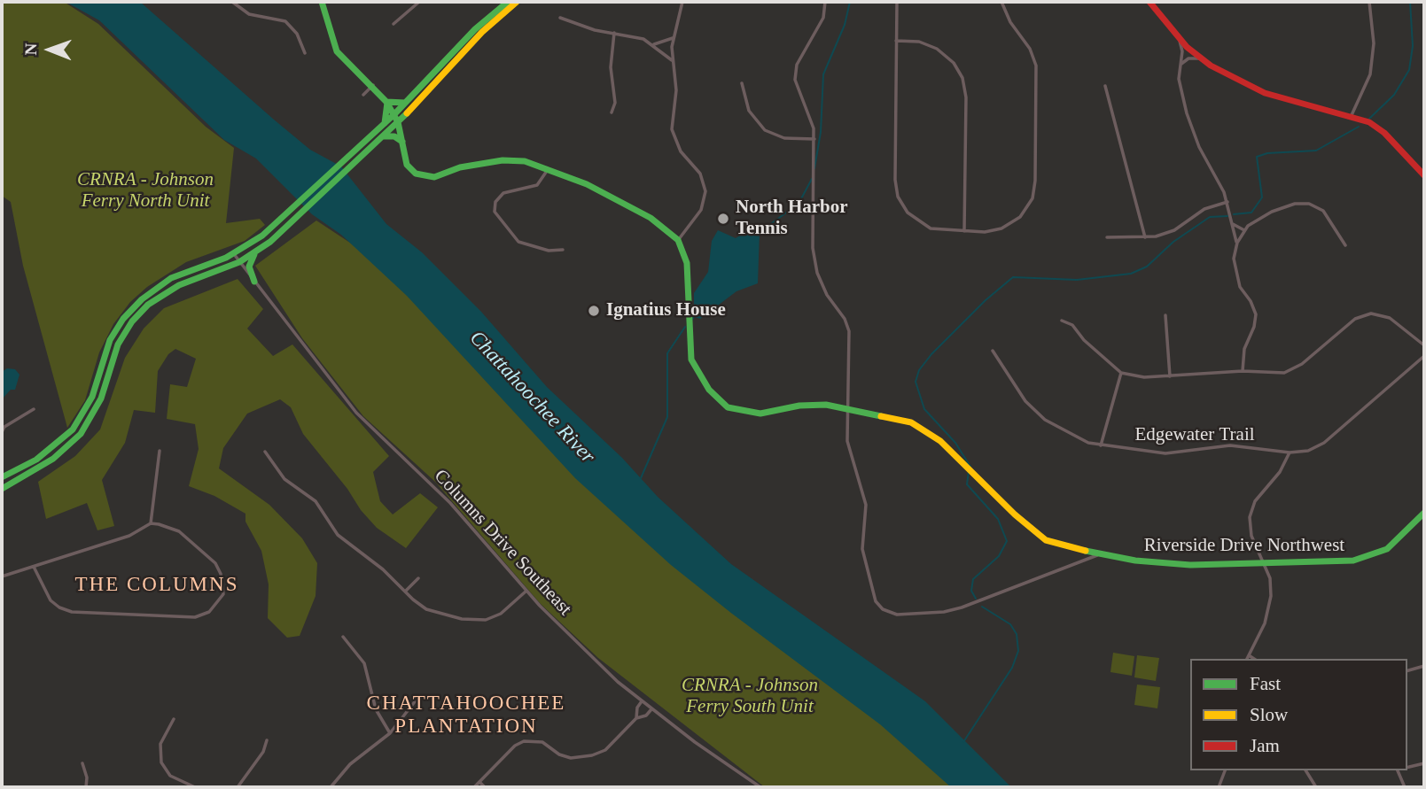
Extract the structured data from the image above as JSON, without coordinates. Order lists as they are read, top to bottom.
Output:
{
  "streets": {
    "street": ["Edgewater Trail", "Columns Drive Southeast", "Riverside Drive Northwest"]
  },
  "districts": ["THE COLUMNS", "CHATTAHOOCHEE PLANTATION"],
  "water": ["Chattahoochee River"],
  "parks": ["CRNRA - Johnson Ferry North Unit", "CRNRA - Johnson Ferry South Unit"],
  "places": ["North Harbor Tennis", "Ignatius House"],
  "legend": ["Fast", "Slow", "Jam"],
  "north": "left"
}
